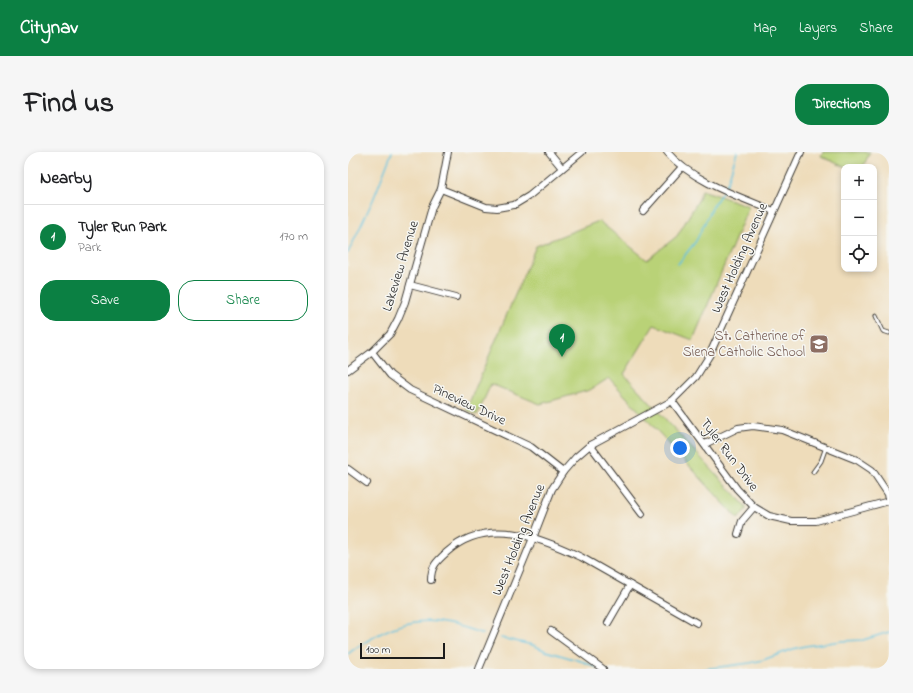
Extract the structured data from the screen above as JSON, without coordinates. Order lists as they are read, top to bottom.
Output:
{
  "streets": {
    "street": [
      "West Holding Avenue",
      "Lakeview Avenue",
      "Pineview Drive",
      "Tyler Run Drive"
    ]
  },
  "crossings": [
    ["West Holding Avenue", "Pineview Drive"],
    ["West Holding Avenue", "Tyler Run Drive"],
    ["Lakeview Avenue", "Pineview Drive"]
  ],
  "places": {
    "school or university": ["St. Catherine of Siena Catholic School"]
  },
  "scale_bar": "100 m",
  "page": {
    "header": "Citynav",
    "nav": ["Map", "Layers", "Share"],
    "title": "Find us",
    "buttons": [
      "Directions",
      ["Save", "Share"]
    ],
    "heading": "Nearby",
    "map_buttons": ["+", "−"],
    "list": [
      {
        "mark": "1",
        "name": "Tyler Run Park",
        "note": "Park",
        "value": "170 m"
      }
    ],
    "pins": "1",
    "scale": "100 m"
  }
}
